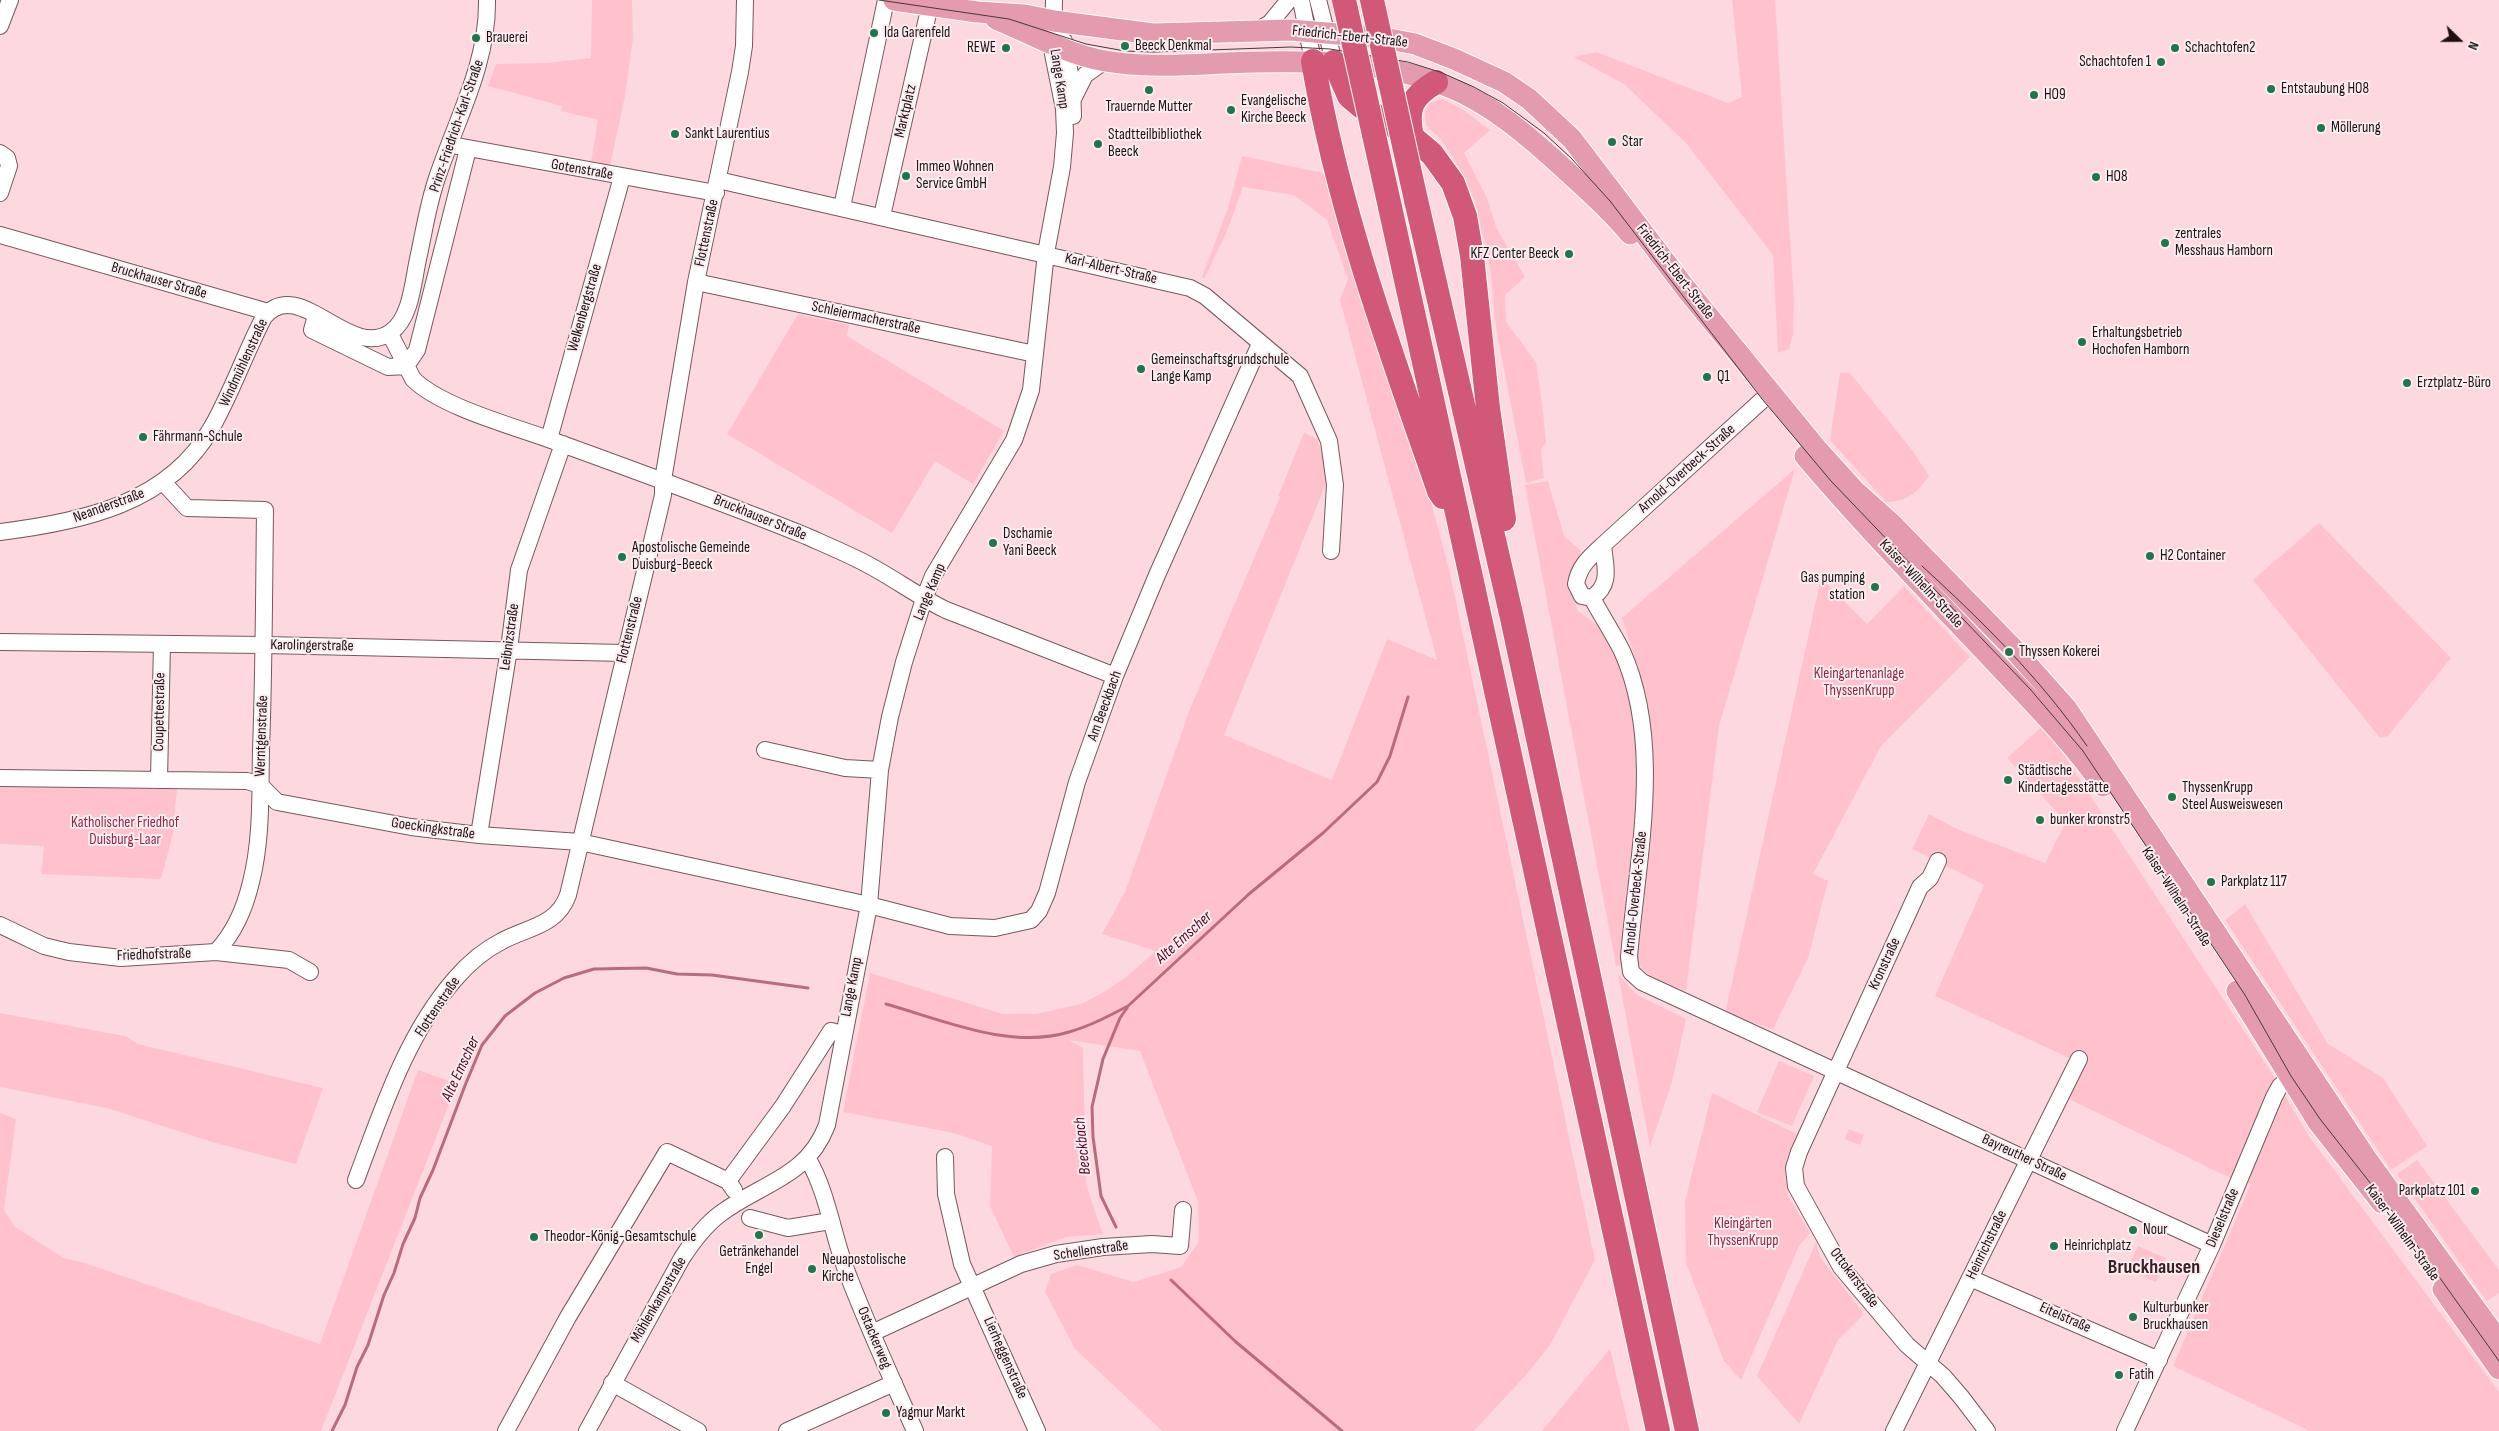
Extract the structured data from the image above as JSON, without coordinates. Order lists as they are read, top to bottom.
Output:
{
  "streets": {
    "main road": ["Friedrich-Ebert-Straße", "Kaiser-Wilhelm-Straße"],
    "street": [
      "Lange Kamp",
      "Marktplatz",
      "Prinz-Friedrich-Karl-Straße",
      "Gotenstraße",
      "Flottenstraße",
      "Karl-Albert-Straße",
      "Bruckhauser Straße",
      "Welkenbergstraße",
      "Schleiermacherstraße",
      "Windmühlenstraße",
      "Arnold-Overbeck-Straße",
      "Neanderstraße",
      "Leibnizstraße",
      "Karolingerstraße",
      "Am Beeckbach",
      "Coupettestraße",
      "Werntgenstraße",
      "Goeckingkstraße",
      "Friedhofstraße",
      "Kronstraße",
      "Bayreuther Straße",
      "Dieselstraße",
      "Heinrichstraße",
      "Schellenstraße",
      "Ottokarstraße",
      "Möhlenkampstraße",
      "Eitelstraße",
      "Ostackerweg",
      "Lierheggenstraße"
    ]
  },
  "crossings": [
    ["Friedrich-Ebert-Straße", "Lange Kamp"],
    ["Friedrich-Ebert-Straße", "Marktplatz"],
    ["Friedrich-Ebert-Straße", "Arnold-Overbeck-Straße"],
    ["Friedrich-Ebert-Straße", "Kaiser-Wilhelm-Straße"],
    ["Lange Kamp", "Karl-Albert-Straße"],
    ["Lange Kamp", "Bruckhauser Straße"],
    ["Lange Kamp", "Schleiermacherstraße"],
    ["Lange Kamp", "Am Beeckbach"],
    ["Lange Kamp", "Goeckingkstraße"],
    ["Lange Kamp", "Möhlenkampstraße"],
    ["Lange Kamp", "Ostackerweg"],
    ["Marktplatz", "Karl-Albert-Straße"],
    ["Prinz-Friedrich-Karl-Straße", "Gotenstraße"],
    ["Prinz-Friedrich-Karl-Straße", "Bruckhauser Straße"],
    ["Gotenstraße", "Flottenstraße"],
    ["Gotenstraße", "Karl-Albert-Straße"],
    ["Gotenstraße", "Welkenbergstraße"],
    ["Flottenstraße", "Karl-Albert-Straße"],
    ["Flottenstraße", "Bruckhauser Straße"],
    ["Flottenstraße", "Schleiermacherstraße"],
    ["Flottenstraße", "Karolingerstraße"],
    ["Flottenstraße", "Goeckingkstraße"],
    ["Karl-Albert-Straße", "Am Beeckbach"],
    ["Bruckhauser Straße", "Welkenbergstraße"],
    ["Bruckhauser Straße", "Windmühlenstraße"],
    ["Bruckhauser Straße", "Leibnizstraße"],
    ["Bruckhauser Straße", "Am Beeckbach"],
    ["Welkenbergstraße", "Leibnizstraße"],
    ["Windmühlenstraße", "Neanderstraße"],
    ["Windmühlenstraße", "Werntgenstraße"],
    ["Arnold-Overbeck-Straße", "Kronstraße"],
    ["Arnold-Overbeck-Straße", "Bayreuther Straße"],
    ["Arnold-Overbeck-Straße", "Ottokarstraße"],
    ["Neanderstraße", "Werntgenstraße"],
    ["Kaiser-Wilhelm-Straße", "Dieselstraße"],
    ["Leibnizstraße", "Karolingerstraße"],
    ["Leibnizstraße", "Goeckingkstraße"],
    ["Karolingerstraße", "Coupettestraße"],
    ["Karolingerstraße", "Werntgenstraße"],
    ["Am Beeckbach", "Goeckingkstraße"],
    ["Werntgenstraße", "Goeckingkstraße"],
    ["Werntgenstraße", "Friedhofstraße"],
    ["Kronstraße", "Bayreuther Straße"],
    ["Kronstraße", "Ottokarstraße"],
    ["Bayreuther Straße", "Dieselstraße"],
    ["Bayreuther Straße", "Heinrichstraße"],
    ["Bayreuther Straße", "Ottokarstraße"],
    ["Dieselstraße", "Eitelstraße"],
    ["Heinrichstraße", "Ottokarstraße"],
    ["Heinrichstraße", "Eitelstraße"],
    ["Schellenstraße", "Ostackerweg"],
    ["Schellenstraße", "Lierheggenstraße"],
    ["Möhlenkampstraße", "Ostackerweg"]
  ],
  "districts": ["Bruckhausen"],
  "water": ["Alte Emscher", "Beeckbach"],
  "parks": ["Kleingartenanlage ThyssenKrupp", "Katholischer Friedhof Duisburg-Laar", "Kleingärten ThyssenKrupp"],
  "places": [
    "Ida Garenfeld",
    "Brauerei",
    "Beeck Denkmal",
    "REWE",
    "Schachtofen2",
    "Schachtofen 1",
    "Entstaubung HO8",
    "Trauernde Mutter",
    "HO9",
    "Evangelische Kirche Beeck",
    "Möllerung",
    "Sankt Laurentius",
    "Star",
    "Stadtteilbibliothek Beeck",
    "Immeo Wohnen Service GmbH",
    "HO8",
    "zentrales Messhaus Hamborn",
    "KFZ Center Beeck",
    "Erhaltungsbetrieb Hochofen Hamborn",
    "Gemeinschaftsgrundschule Lange Kamp",
    "Q1",
    "Erztplatz-Büro",
    "Fährmann-Schule",
    "Dschamie Yani Beeck",
    "H2 Container",
    "Apostolische Gemeinde Duisburg-Beeck",
    "Gas pumping station",
    "Thyssen Kokerei",
    "Städtische Kindertagesstätte",
    "ThyssenKrupp Steel Ausweiswesen",
    "bunker kronstr5",
    "Parkplatz 117",
    "Parkplatz 101",
    "Nour",
    "Getränkehandel Engel",
    "Theodor-König-Gesamtschule",
    "Heinrichplatz",
    "Neuapostolische Kirche",
    "Kulturbunker Bruckhausen",
    "Fatih",
    "Yagmur Markt"
  ],
  "north": "right"
}
